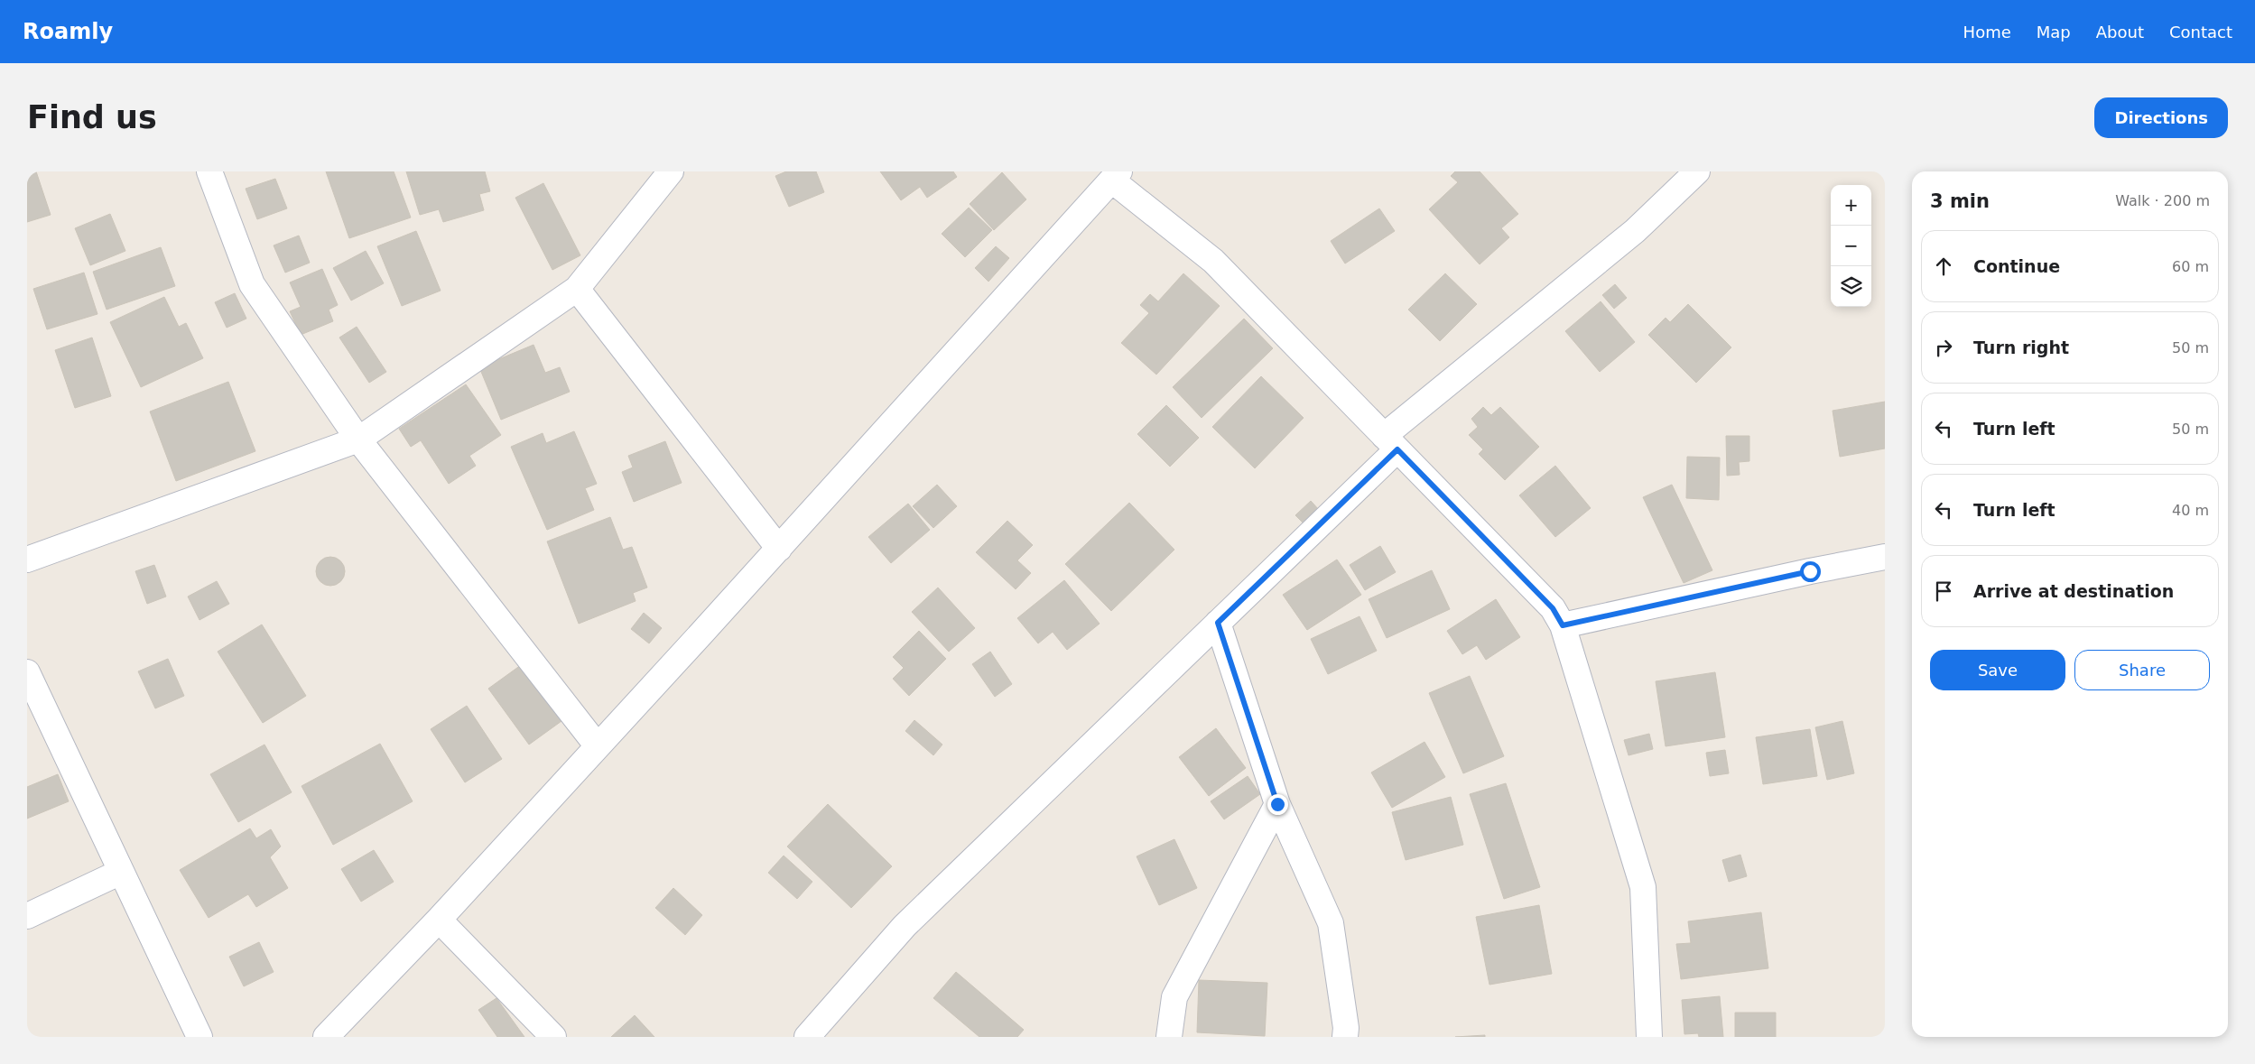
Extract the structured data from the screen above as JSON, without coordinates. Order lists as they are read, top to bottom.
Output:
{
  "page": {
    "header": "Roamly",
    "nav": [
      "Home",
      "Map",
      "About",
      "Contact"
    ],
    "buttons": [
      "Directions",
      ["Save", "Share"]
    ],
    "title": "Find us",
    "heading": ["3 min", "Walk · 200 m"],
    "map_buttons": ["+", "−"],
    "list": [
      ["Continue", "60 m"],
      ["Turn right", "50 m"],
      ["Turn left", "50 m"],
      ["Turn left", "40 m"],
      "Arrive at destination"
    ]
  }
}
